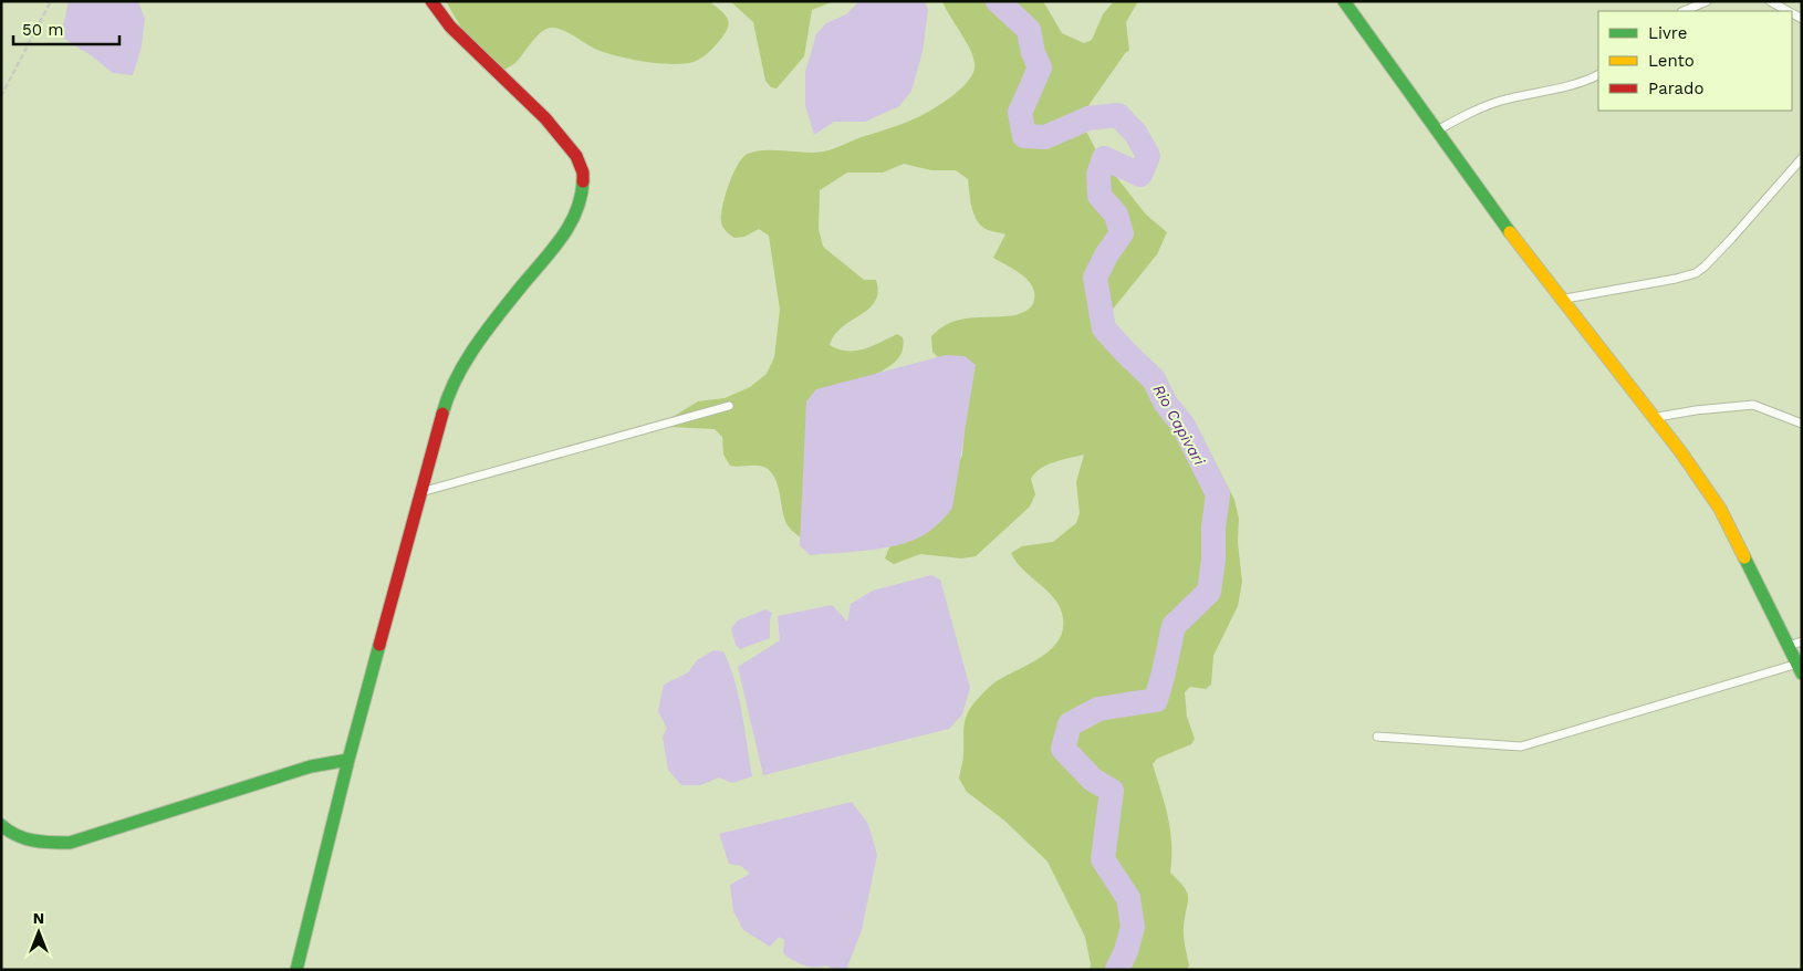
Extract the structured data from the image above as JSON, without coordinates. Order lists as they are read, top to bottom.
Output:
{
  "water": ["Rio Capivari"],
  "legend": ["Livre", "Lento", "Parado"],
  "scale_bar": "50 m",
  "north": "top"
}
